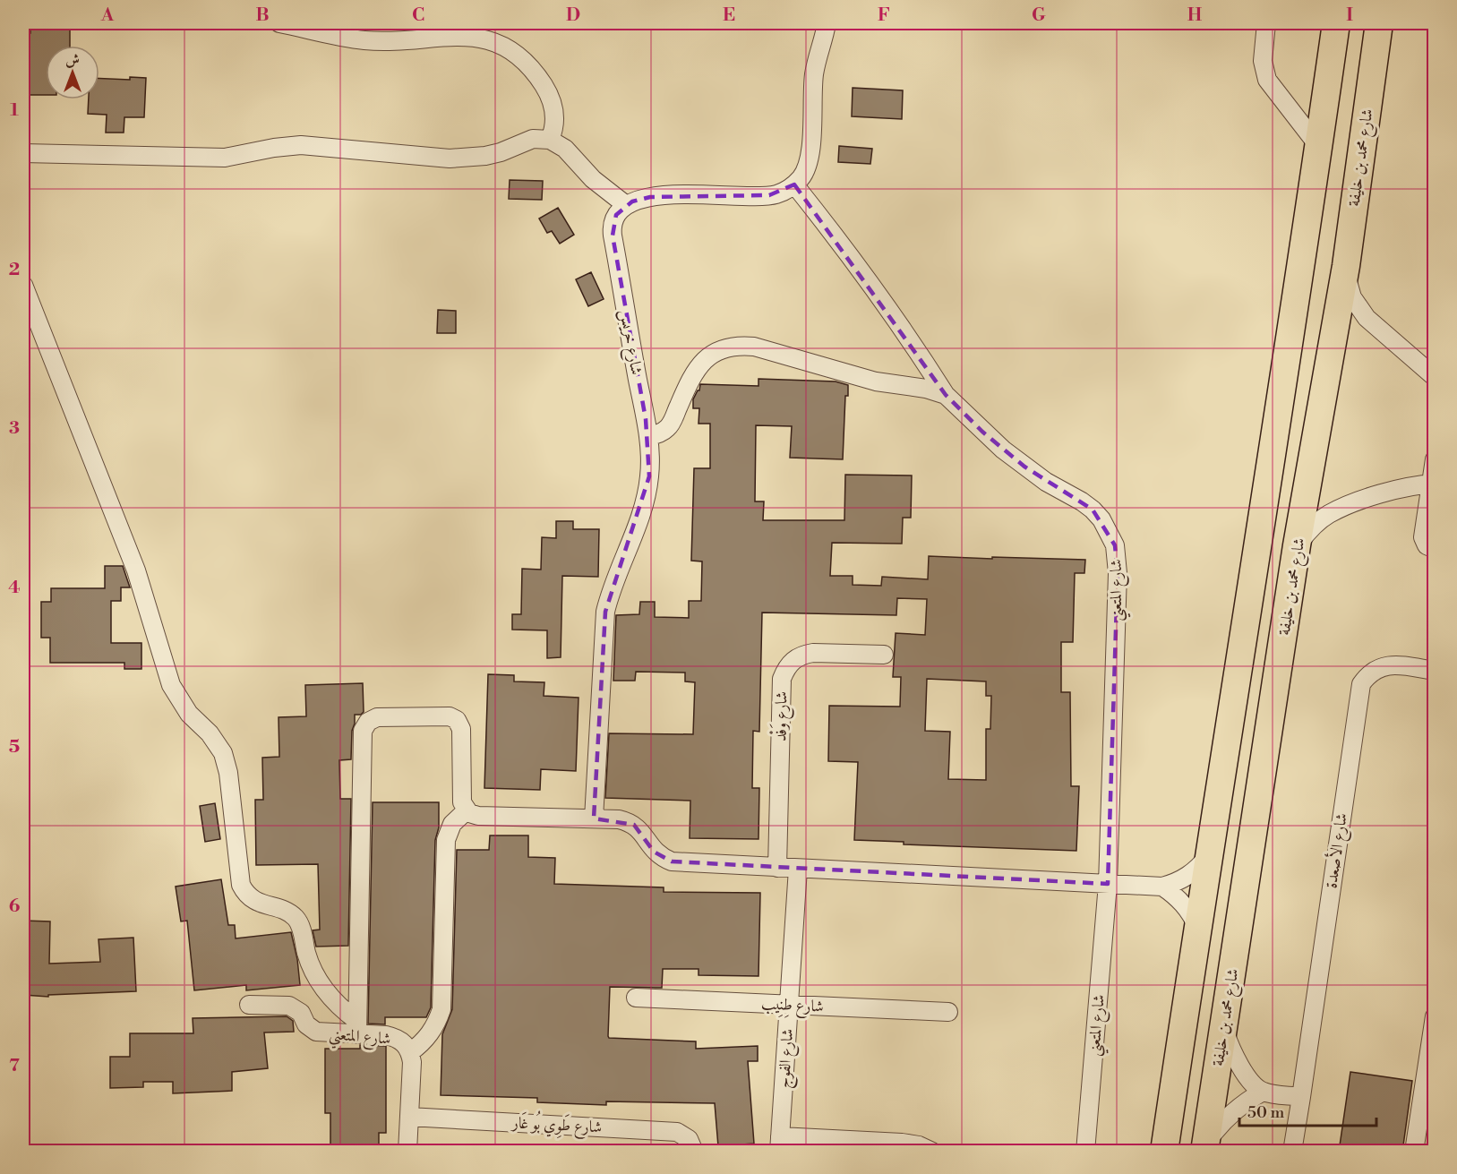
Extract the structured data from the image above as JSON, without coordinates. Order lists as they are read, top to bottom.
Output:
{
  "streets": {
    "highway": ["شارع محمد بن خليفة"],
    "street": [
      "شارع خريس",
      "شارع المتعني",
      "شارع وَفْد",
      "شارع الأصعدة",
      "شارع طِنِيب",
      "شارع الفوج",
      "شارع طَوِي بُو غَار"
    ]
  },
  "crossings": [
    ["شارع خريس", "شارع المتعني"],
    ["شارع المتعني", "شارع طَوِي بُو غَار"],
    ["شارع طِنِيب", "شارع الفوج"]
  ],
  "scale_bar": "50 m",
  "north": "top",
  "grid": {
    "columns": [
      "A",
      "B",
      "C",
      "D",
      "E",
      "F",
      "G",
      "H",
      "I"
    ],
    "rows": [
      "1",
      "2",
      "3",
      "4",
      "5",
      "6",
      "7"
    ]
  }
}
